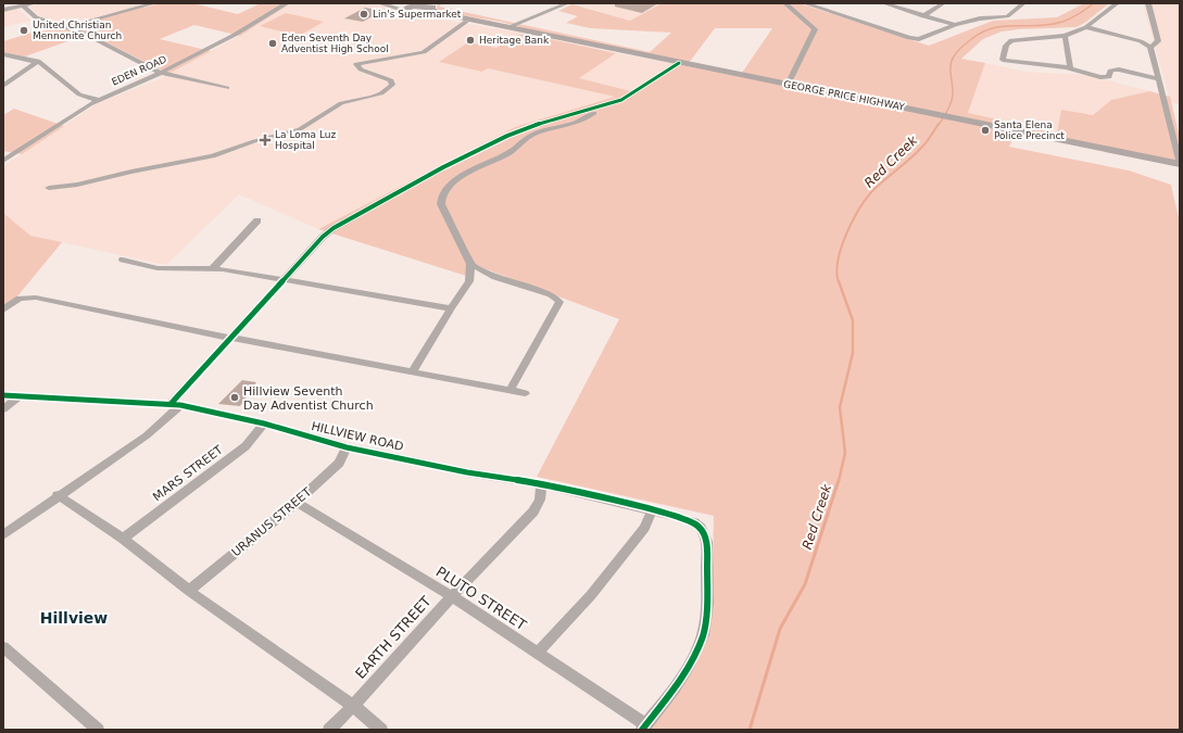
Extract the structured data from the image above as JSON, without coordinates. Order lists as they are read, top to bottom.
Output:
{
  "streets": {
    "highway": ["GEORGE PRICE HIGHWAY"],
    "street": [
      "EDEN ROAD",
      "HILLVIEW ROAD",
      "MARS STREET",
      "URANUS STREET",
      "PLUTO STREET",
      "EARTH STREET"
    ]
  },
  "crossings": [
    ["HILLVIEW ROAD", "MARS STREET"],
    ["HILLVIEW ROAD", "URANUS STREET"],
    ["HILLVIEW ROAD", "PLUTO STREET"],
    ["HILLVIEW ROAD", "EARTH STREET"],
    ["URANUS STREET", "PLUTO STREET"],
    ["PLUTO STREET", "EARTH STREET"]
  ],
  "districts": ["Hillview"],
  "water": ["Red Creek"],
  "places": {
    "other": [
      "Lin's Supermarket",
      "United Christian Mennonite Church",
      "Heritage Bank",
      "Eden Seventh Day Adventist High School",
      "Santa Elena Police Precinct",
      "Hillview Seventh Day Adventist Church"
    ],
    "health": ["La Loma Luz Hospital"]
  }
}
